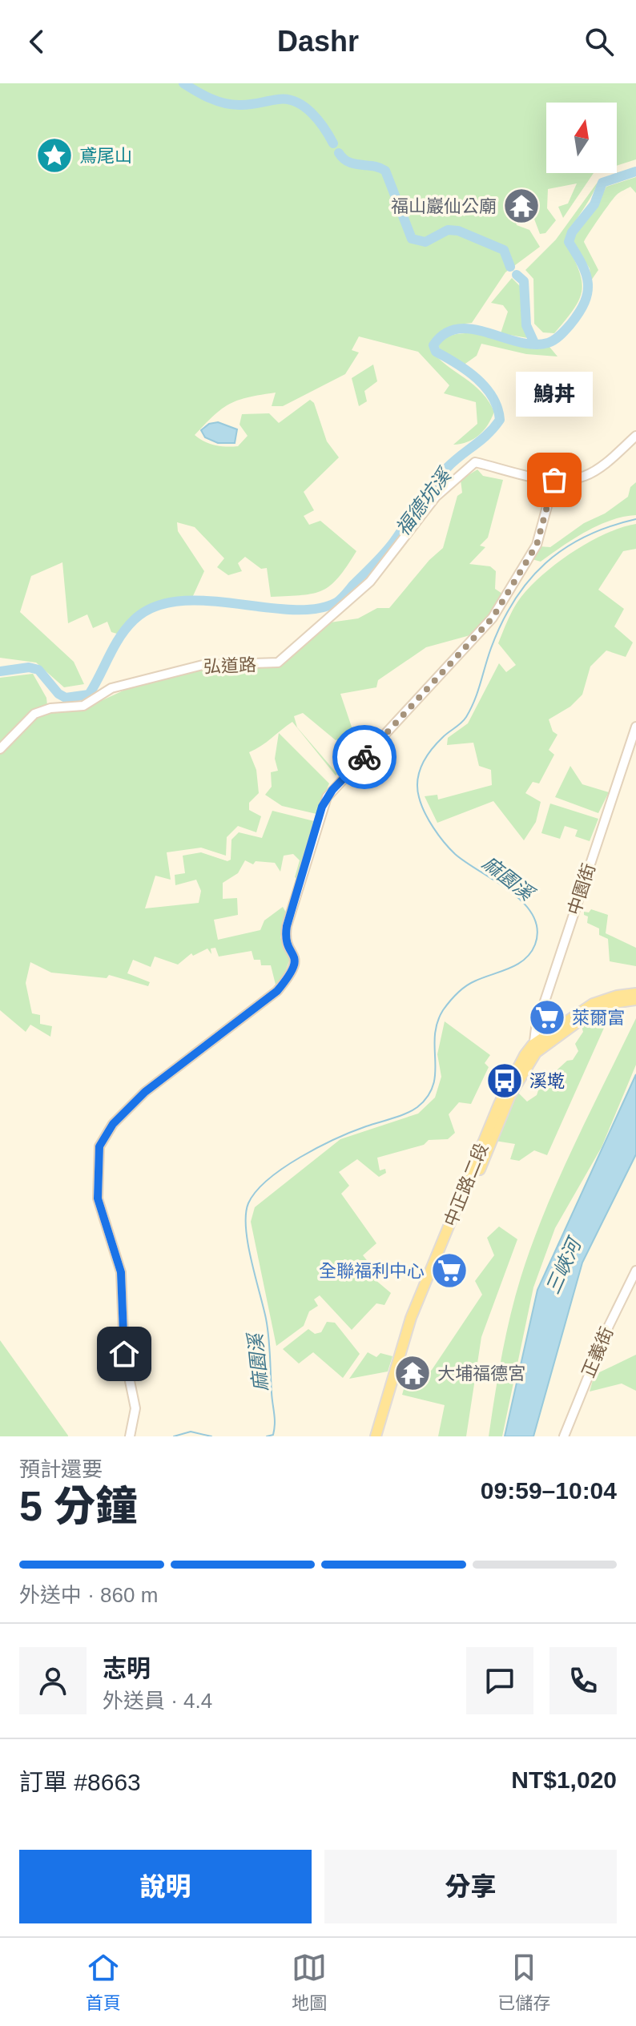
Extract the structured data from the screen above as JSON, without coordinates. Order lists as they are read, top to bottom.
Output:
{
  "streets": {
    "main road": ["中正路二段"],
    "street": ["弘道路", "中園街", "正義街"]
  },
  "crossings": [
    ["中園街", "中正路二段"]
  ],
  "water": ["福德坑溪", "麻園溪", "三峽河"],
  "places": {
    "place": ["鳶尾山"],
    "temple": ["福山巖仙公廟", "大埔福德宮"],
    "other": ["鯓丼"],
    "supermarket": ["萊爾富", "全聯福利中心"],
    "bus stop": ["溪墘"]
  },
  "north": "top",
  "page": {
    "header": "Dashr",
    "bubble": "鯓丼",
    "heading": ["5 分鐘", "預計還要", "09:59–10:04"],
    "panel": [
      "志明",
      "外送員 · 4.4",
      "訂單 #8663",
      "NT$1,020"
    ],
    "bar": "外送中 · 860 m",
    "buttons": ["說明", "分享"],
    "tabs": ["首頁", "地圖", "已儲存"]
  }
}
